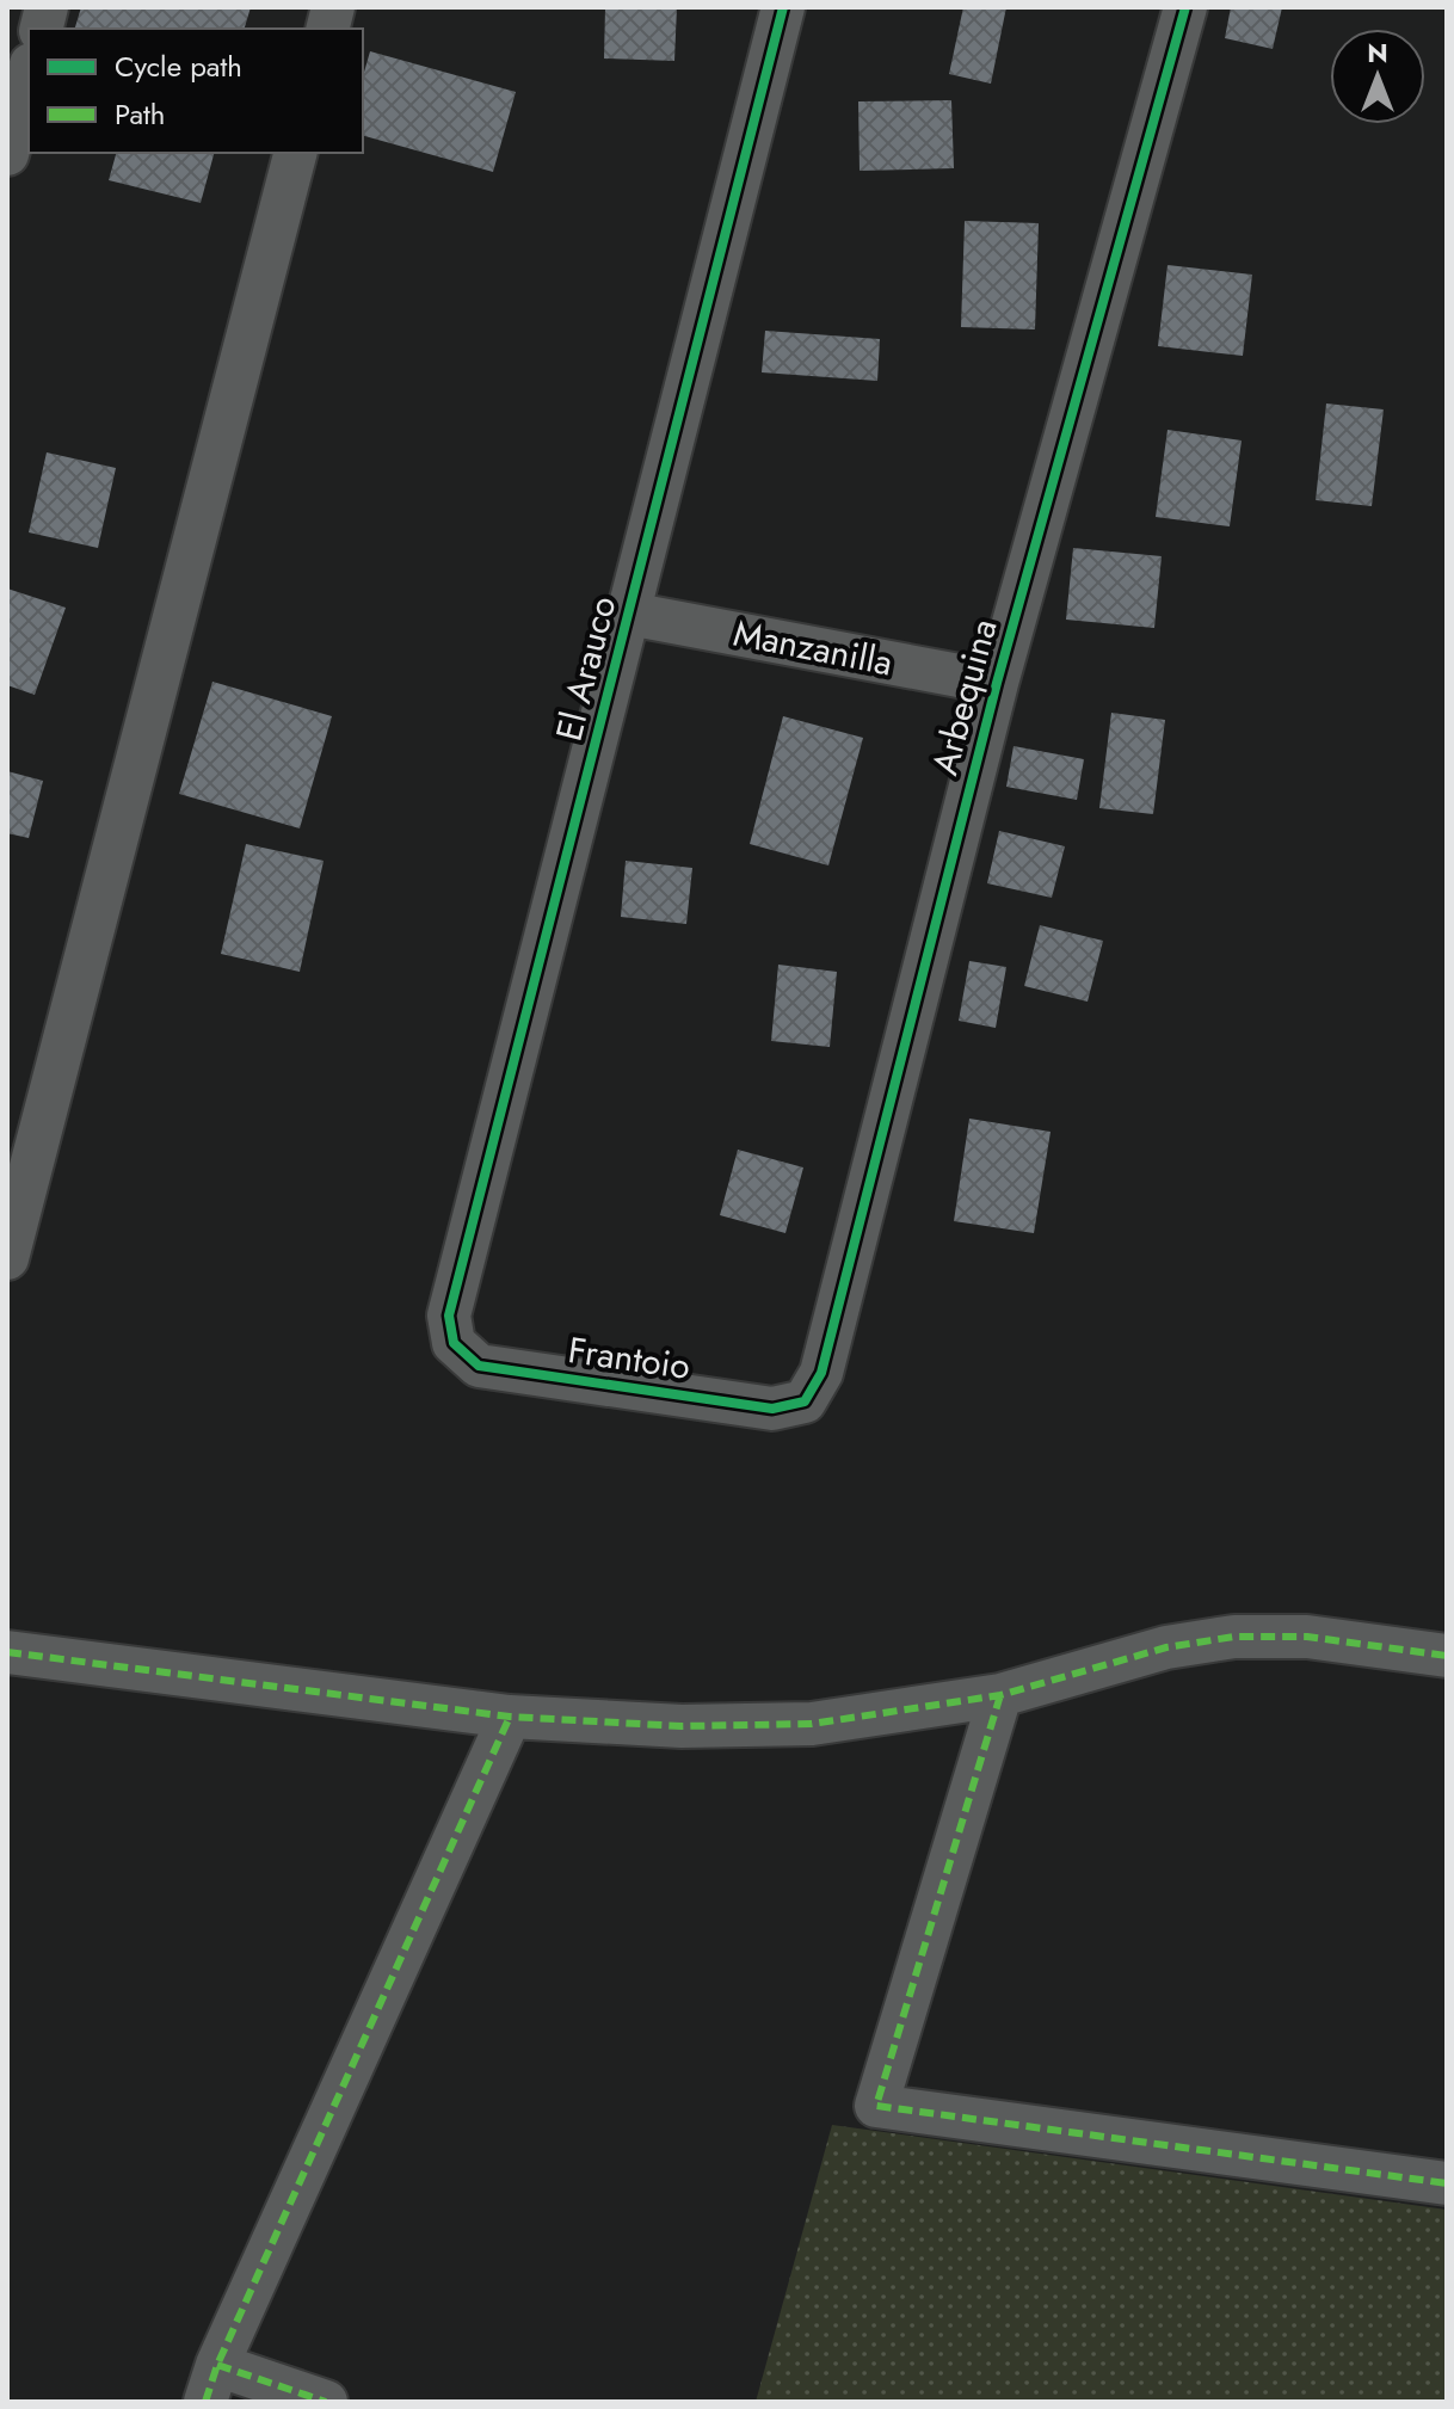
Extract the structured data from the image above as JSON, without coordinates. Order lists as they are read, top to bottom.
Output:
{
  "streets": {
    "street": [
      "Manzanilla",
      "El Arauco",
      "Arbequina",
      "Frantoio"
    ]
  },
  "crossings": [
    ["Manzanilla", "El Arauco"],
    ["Manzanilla", "Arbequina"],
    ["El Arauco", "Frantoio"],
    ["Arbequina", "Frantoio"]
  ],
  "legend": ["Cycle path", "Path"],
  "north": "top"
}
